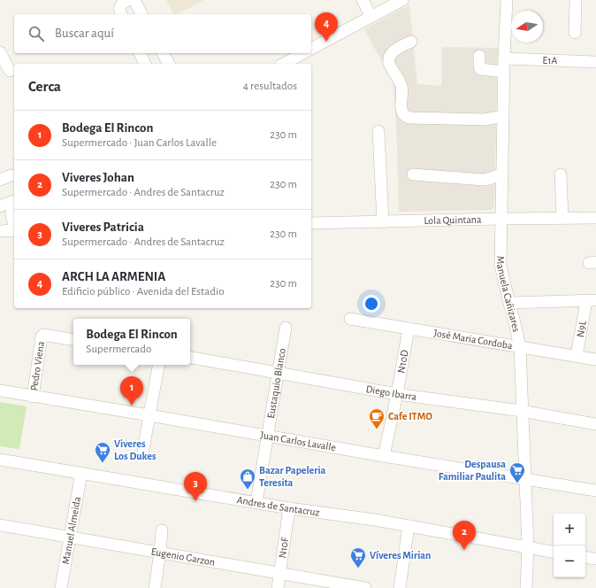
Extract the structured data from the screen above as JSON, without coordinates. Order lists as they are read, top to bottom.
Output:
{
  "streets": {
    "street": [
      "E1A",
      "Lola Quintana",
      "Manuela Cañizares",
      "N9L",
      "José Maria Cordoba",
      "N10D",
      "Pedro Viena",
      "Eustaquio Blanco",
      "Diego Ibarra",
      "Juan Carlos Lavalle",
      "Andres de Santacruz",
      "Manuel Almeida",
      "N10F",
      "Eugenio Garzon"
    ]
  },
  "crossings": [
    ["E1A", "Manuela Cañizares"],
    ["Lola Quintana", "Manuela Cañizares"],
    ["Manuela Cañizares", "José Maria Cordoba"],
    ["Manuela Cañizares", "Diego Ibarra"],
    ["Manuela Cañizares", "Juan Carlos Lavalle"],
    ["Manuela Cañizares", "Andres de Santacruz"],
    ["N9L", "José Maria Cordoba"],
    ["José Maria Cordoba", "N10D"],
    ["N10D", "Diego Ibarra"],
    ["N10D", "Juan Carlos Lavalle"],
    ["Pedro Viena", "Juan Carlos Lavalle"],
    ["Eustaquio Blanco", "Diego Ibarra"],
    ["Eustaquio Blanco", "Juan Carlos Lavalle"],
    ["Eustaquio Blanco", "Andres de Santacruz"],
    ["Andres de Santacruz", "Manuel Almeida"],
    ["Andres de Santacruz", "N10F"],
    ["Manuel Almeida", "Eugenio Garzon"],
    ["N10F", "Eugenio Garzon"]
  ],
  "places": {
    "cafe": ["Cafe ITMO"],
    "supermarket": ["Viveres Los Dukes", "Despausa Familiar Paulita", "Víveres Mirian"],
    "shop": ["Bazar Papeleria Teresita"]
  },
  "north": "left",
  "page": {
    "pins": [
      "4",
      "1",
      "3",
      "2"
    ],
    "search": "Buscar aquí",
    "heading": ["Cerca", "4 resultados"],
    "list": [
      {
        "mark": "1",
        "name": "Bodega El Rincon",
        "note": "Supermercado · Juan Carlos Lavalle",
        "value": "230 m"
      },
      {
        "mark": "2",
        "name": "Viveres Johan",
        "note": "Supermercado · Andres de Santacruz",
        "value": "230 m"
      },
      {
        "mark": "3",
        "name": "Viveres Patricia",
        "note": "Supermercado · Andres de Santacruz",
        "value": "230 m"
      },
      {
        "mark": "4",
        "name": "ARCH LA ARMENIA",
        "note": "Edificio público · Avenida del Estadio",
        "value": "230 m"
      }
    ],
    "popup": ["Bodega El Rincon", "Supermercado"],
    "map_buttons": ["+", "−"]
  }
}
